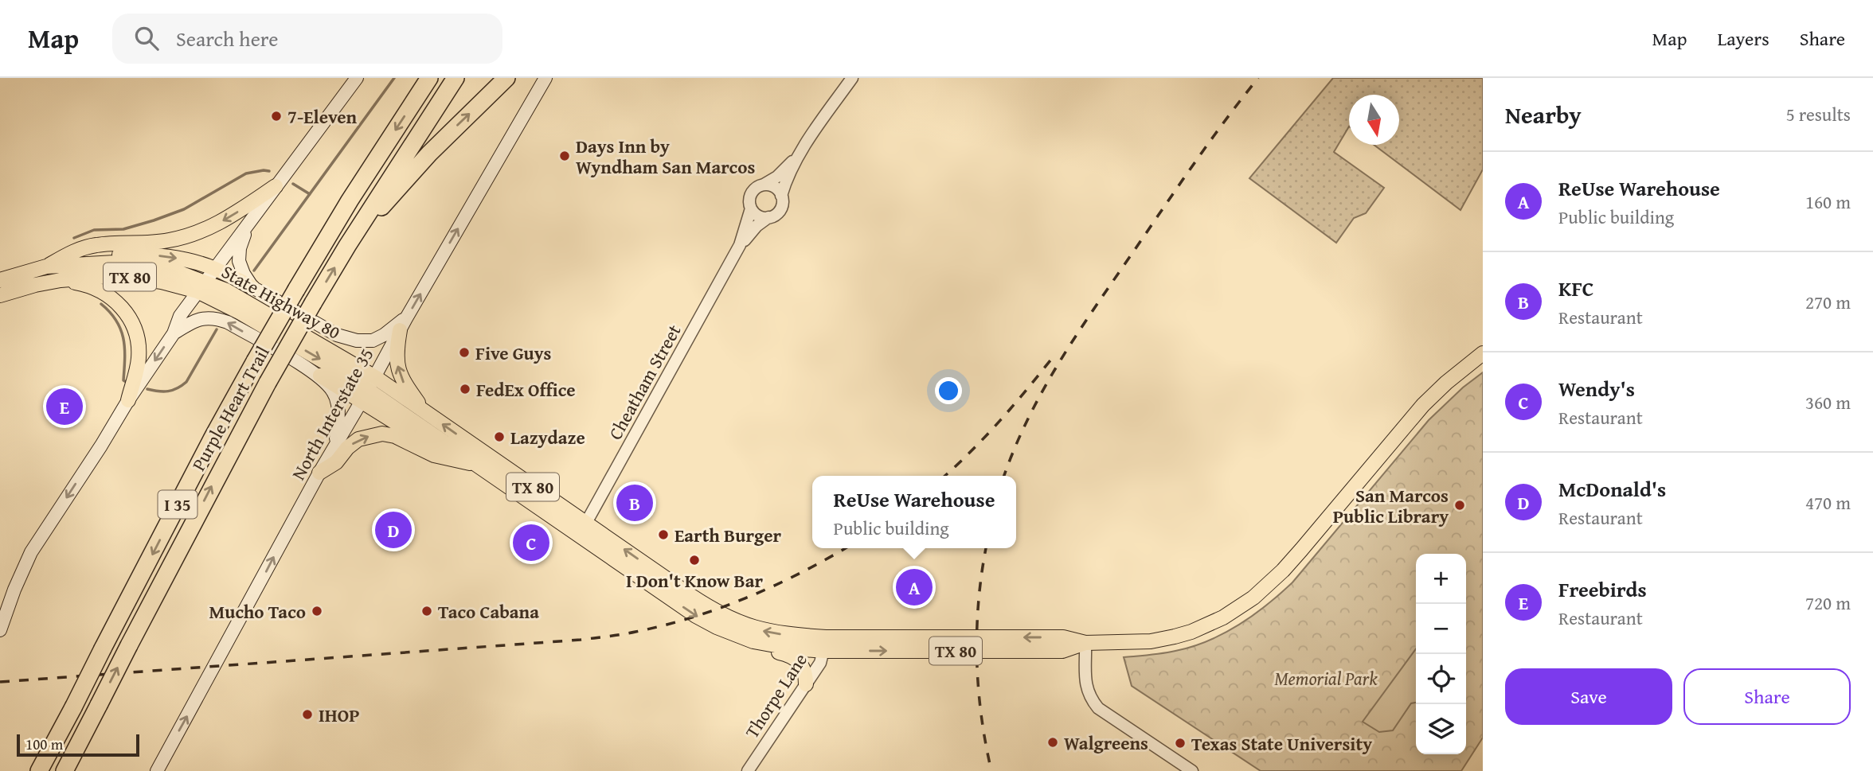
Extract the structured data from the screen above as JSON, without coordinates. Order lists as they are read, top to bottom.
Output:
{
  "streets": {
    "highway": ["Purple Heart Trail", "I 35"],
    "main road": ["TX 80", "State Highway 80", "North Interstate 35"],
    "street": ["Cheatham Street", "Thorpe Lane"]
  },
  "crossings": [
    ["TX 80", "State Highway 80"],
    ["TX 80", "Cheatham Street"],
    ["TX 80", "North Interstate 35"],
    ["TX 80", "Thorpe Lane"],
    ["State Highway 80", "North Interstate 35"]
  ],
  "one_way": ["North Interstate 35"],
  "parks": ["Memorial Park"],
  "places": [
    "7-Eleven",
    "Days Inn by Wyndham San Marcos",
    "Five Guys",
    "FedEx Office",
    "Lazydaze",
    "San Marcos Public Library",
    "Earth Burger",
    "I Don't Know Bar",
    "Mucho Taco",
    "Taco Cabana",
    "IHOP",
    "Walgreens",
    "Texas State University"
  ],
  "scale_bar": "100 m",
  "north": "bottom",
  "page": {
    "header": "Map",
    "search": "Search here",
    "nav": ["Map", "Layers", "Share"],
    "heading": ["Nearby", "5 results"],
    "list": [
      {
        "mark": "A",
        "name": "ReUse Warehouse",
        "note": "Public building",
        "value": "160 m"
      },
      {
        "mark": "B",
        "name": "KFC",
        "note": "Restaurant",
        "value": "270 m"
      },
      {
        "mark": "C",
        "name": "Wendy's",
        "note": "Restaurant",
        "value": "360 m"
      },
      {
        "mark": "D",
        "name": "McDonald's",
        "note": "Restaurant",
        "value": "470 m"
      },
      {
        "mark": "E",
        "name": "Freebirds",
        "note": "Restaurant",
        "value": "720 m"
      }
    ],
    "pins": [
      "E",
      "B",
      "D",
      "C",
      "A"
    ],
    "popup": ["ReUse Warehouse", "Public building"],
    "map_buttons": ["+", "−"],
    "buttons": ["Save", "Share"],
    "scale": "100 m"
  }
}
